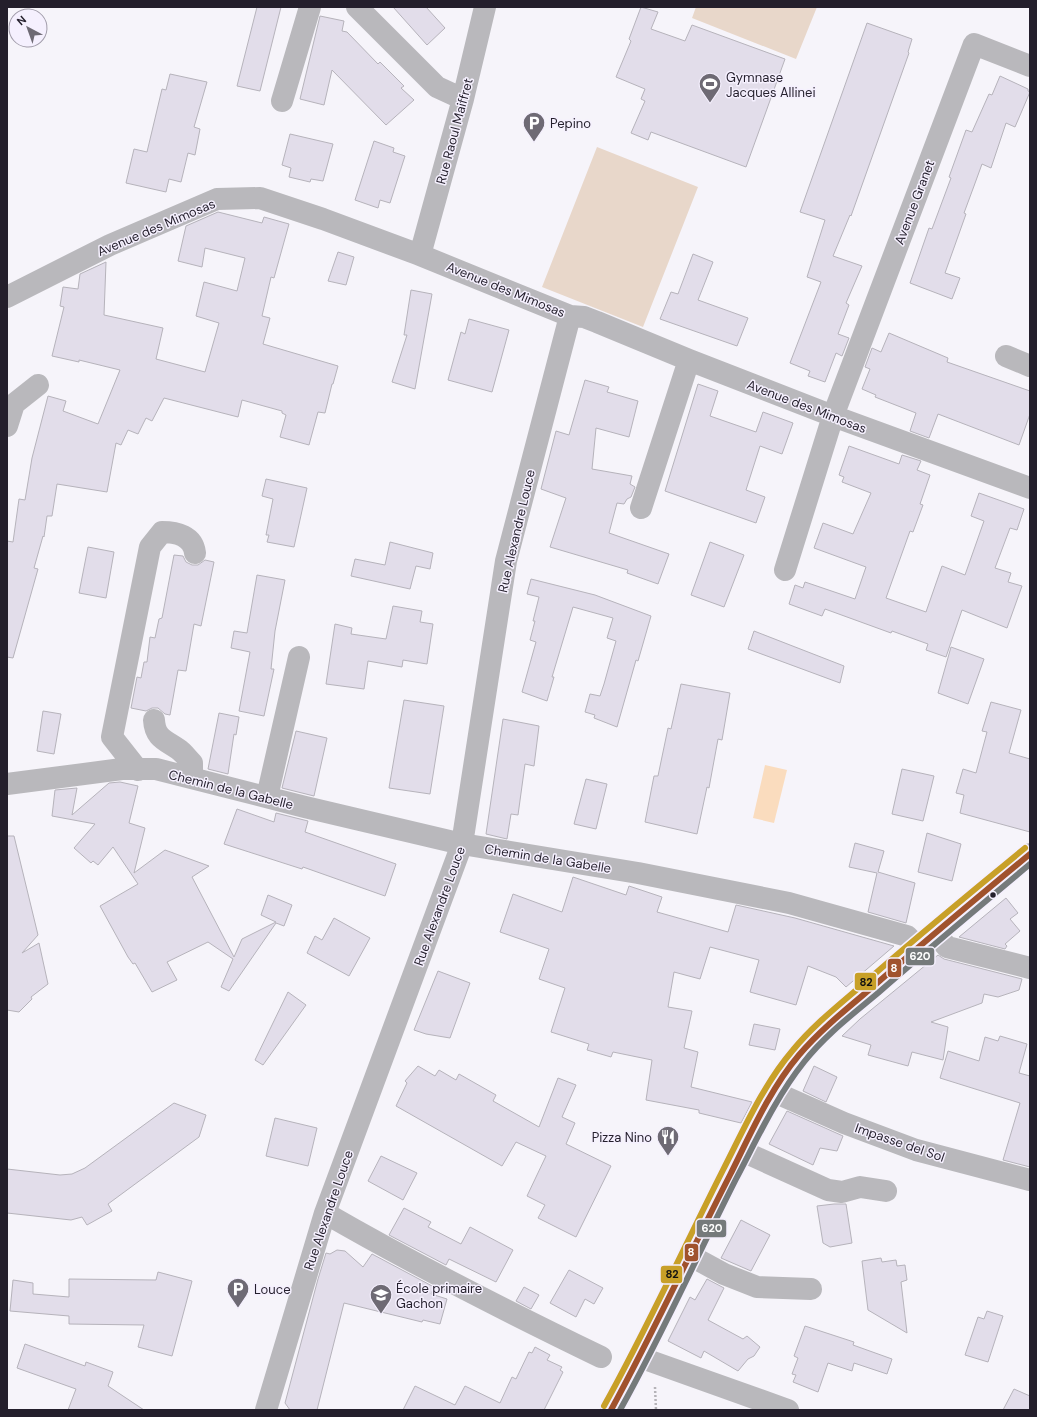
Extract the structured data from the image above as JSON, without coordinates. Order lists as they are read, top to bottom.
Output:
{
  "streets": {
    "street": [
      "Rue Raoul Maiffret",
      "Avenue Granet",
      "Avenue des Mimosas",
      "Rue Alexandre Louce",
      "Chemin de la Gabelle",
      "Impasse del Sol"
    ]
  },
  "crossings": [
    ["Rue Raoul Maiffret", "Avenue des Mimosas"],
    ["Avenue Granet", "Avenue des Mimosas"],
    ["Avenue des Mimosas", "Rue Alexandre Louce"],
    ["Rue Alexandre Louce", "Chemin de la Gabelle"]
  ],
  "places": {
    "sports": ["Gymnase Jacques Allinei"],
    "parking": ["Pepino", "Louce"],
    "restaurant": ["Pizza Nino"],
    "school or university": ["École primaire Gachon"]
  },
  "lines": ["transit line 82", "transit line 8", "transit line 620"],
  "north": "top left"
}
